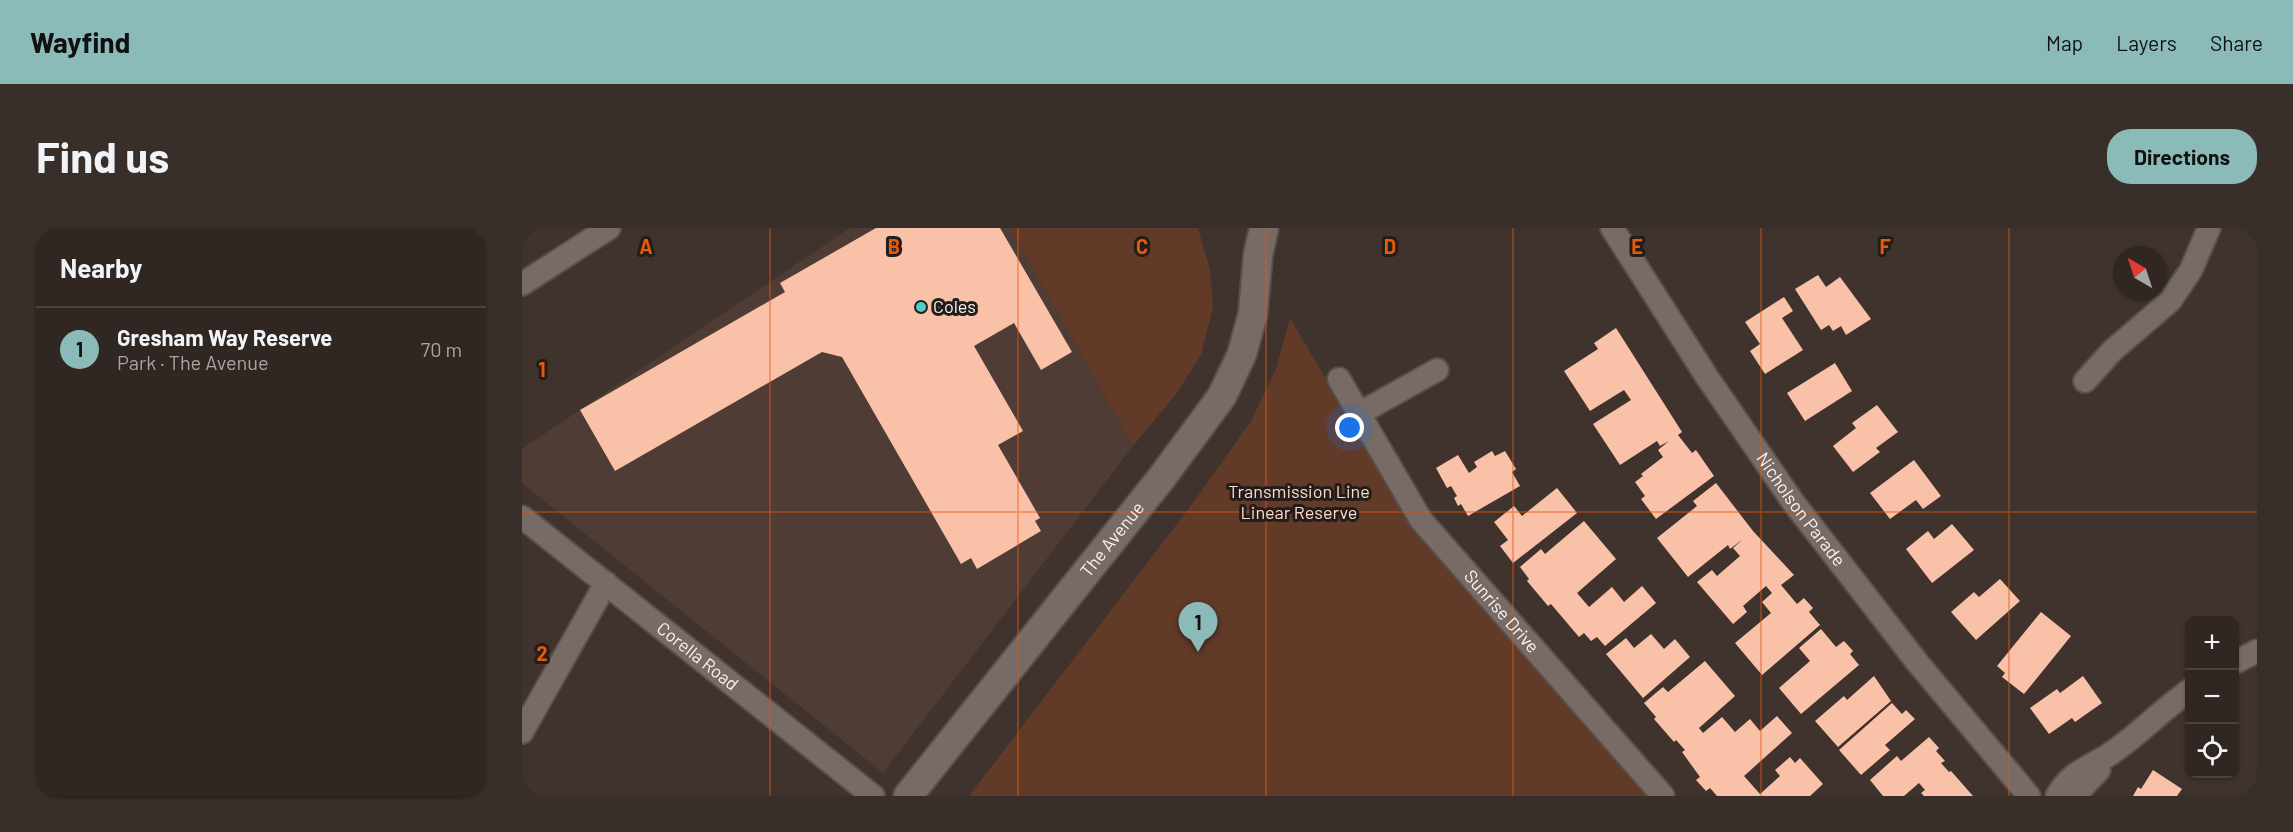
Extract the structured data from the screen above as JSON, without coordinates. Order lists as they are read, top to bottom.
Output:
{
  "streets": {
    "street": [
      "Nicholson Parade",
      "The Avenue",
      "Sunrise Drive",
      "Corella Road"
    ]
  },
  "parks": ["Transmission Line Linear Reserve"],
  "places": ["Coles"],
  "north": "top left",
  "page": {
    "header": "Wayfind",
    "nav": ["Map", "Layers", "Share"],
    "buttons": "Directions",
    "title": "Find us",
    "heading": "Nearby",
    "list": [
      {
        "mark": "1",
        "name": "Gresham Way Reserve",
        "note": "Park · The Avenue",
        "value": "70 m"
      }
    ],
    "pins": "1",
    "map_buttons": ["+", "−"]
  },
  "grid": {
    "columns": [
      "A",
      "B",
      "C",
      "D",
      "E",
      "F"
    ],
    "rows": ["1", "2"]
  }
}
